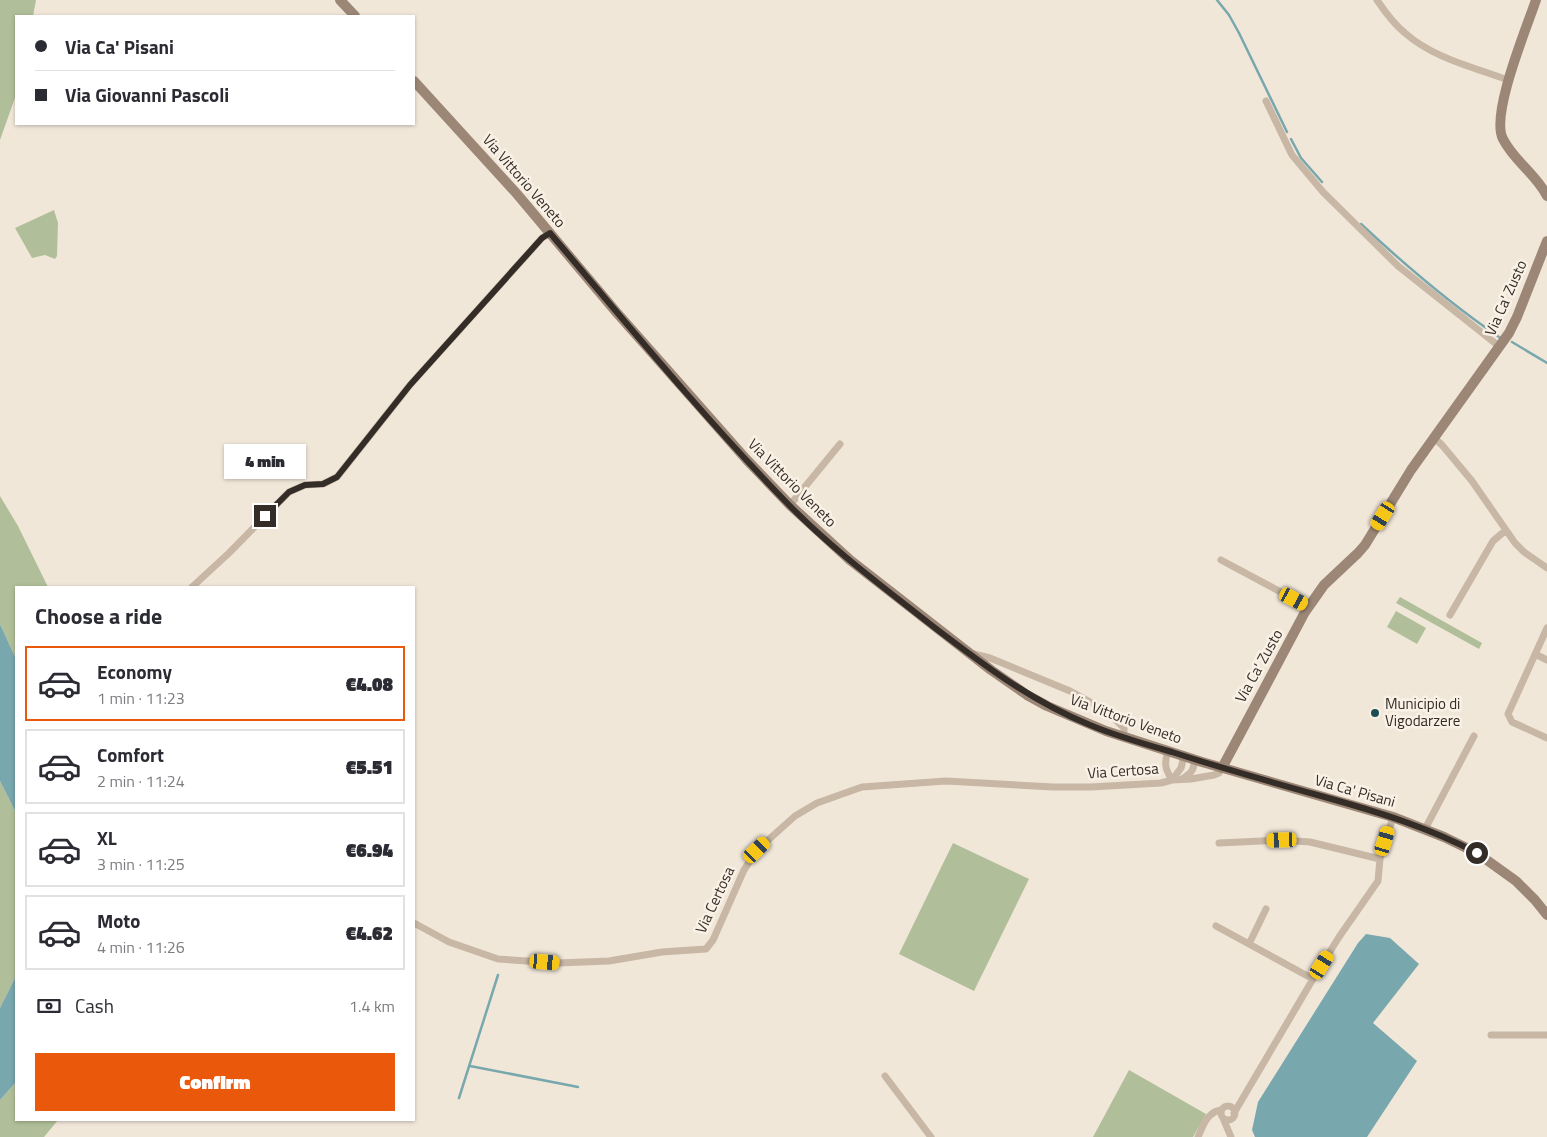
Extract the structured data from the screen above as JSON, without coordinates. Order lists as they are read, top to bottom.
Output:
{
  "streets": {
    "main road": ["Via Vittorio Veneto", "Via Ca' Zusto", "Via Ca' Pisani"],
    "street": ["Via Certosa"]
  },
  "crossings": [
    ["Via Vittorio Veneto", "Via Ca' Zusto"],
    ["Via Vittorio Veneto", "Via Certosa"],
    ["Via Vittorio Veneto", "Via Ca' Pisani"],
    ["Via Ca' Zusto", "Via Certosa"]
  ],
  "places": ["Municipio di Vigodarzere"],
  "page": {
    "banner": ["Via Ca' Pisani", "Via Giovanni Pascoli"],
    "bubble": "4 min",
    "heading": "Choose a ride",
    "list": [
      {
        "name": "Economy",
        "note": "1 min · 11:23",
        "value": "€4.08"
      },
      {
        "name": "Comfort",
        "note": "2 min · 11:24",
        "value": "€5.51"
      },
      {
        "name": "XL",
        "note": "3 min · 11:25",
        "value": "€6.94"
      },
      {
        "name": "Moto",
        "note": "4 min · 11:26",
        "value": "€4.62"
      }
    ],
    "pay": ["Cash", "1.4 km"],
    "buttons": "Confirm"
  }
}
